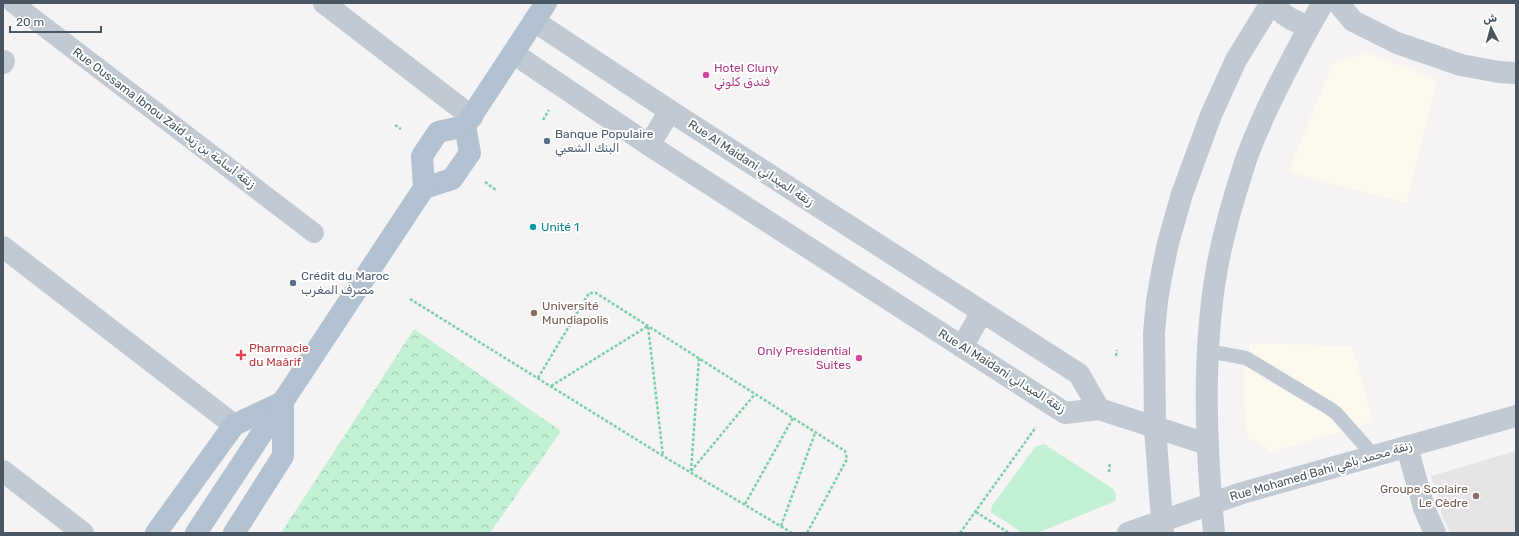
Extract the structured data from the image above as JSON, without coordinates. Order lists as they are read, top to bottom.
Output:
{
  "streets": {
    "street": ["Rue Oussama Ibnou Zaid زنقة أسامة بن زيد", "Rue Al Maidani زنقة الميداني", "Rue Mohamed Bahi زنقة محمد باهي"]
  },
  "places": {
    "other": [
      "Hotel Cluny فندق كلوني",
      "Banque Populaire البنك الشعبي",
      "Unité 1",
      "Crédit du Maroc مصرف المغرب",
      "Université Mundiapolis",
      "Only Presidential Suites",
      "Groupe Scolaire Le Cèdre"
    ],
    "health": ["Pharmacie du Maârif"]
  },
  "scale_bar": "20 m",
  "north": "top"
}
